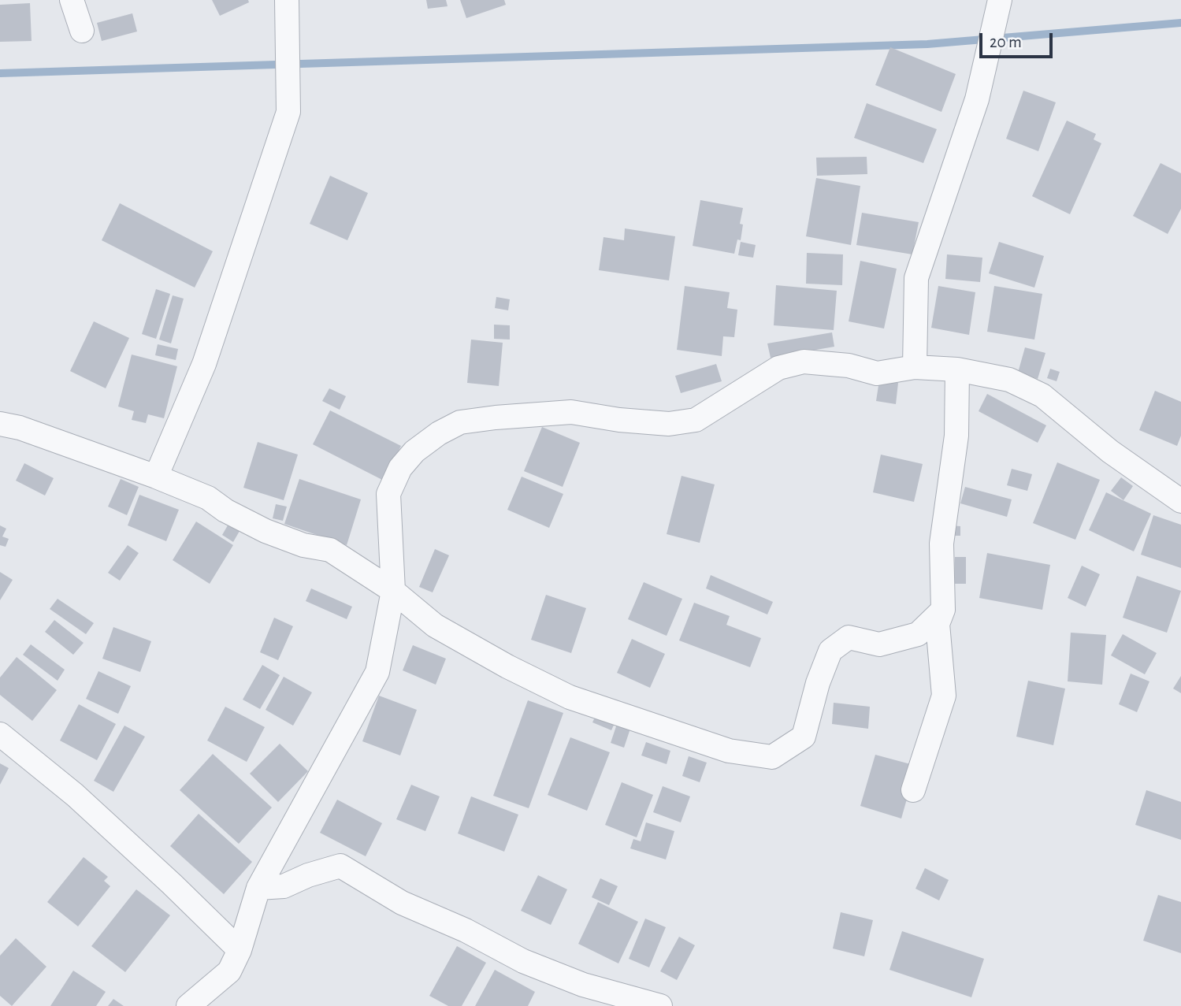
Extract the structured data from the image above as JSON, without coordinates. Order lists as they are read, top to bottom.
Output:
{
  "scale_bar": "20 m"
}
